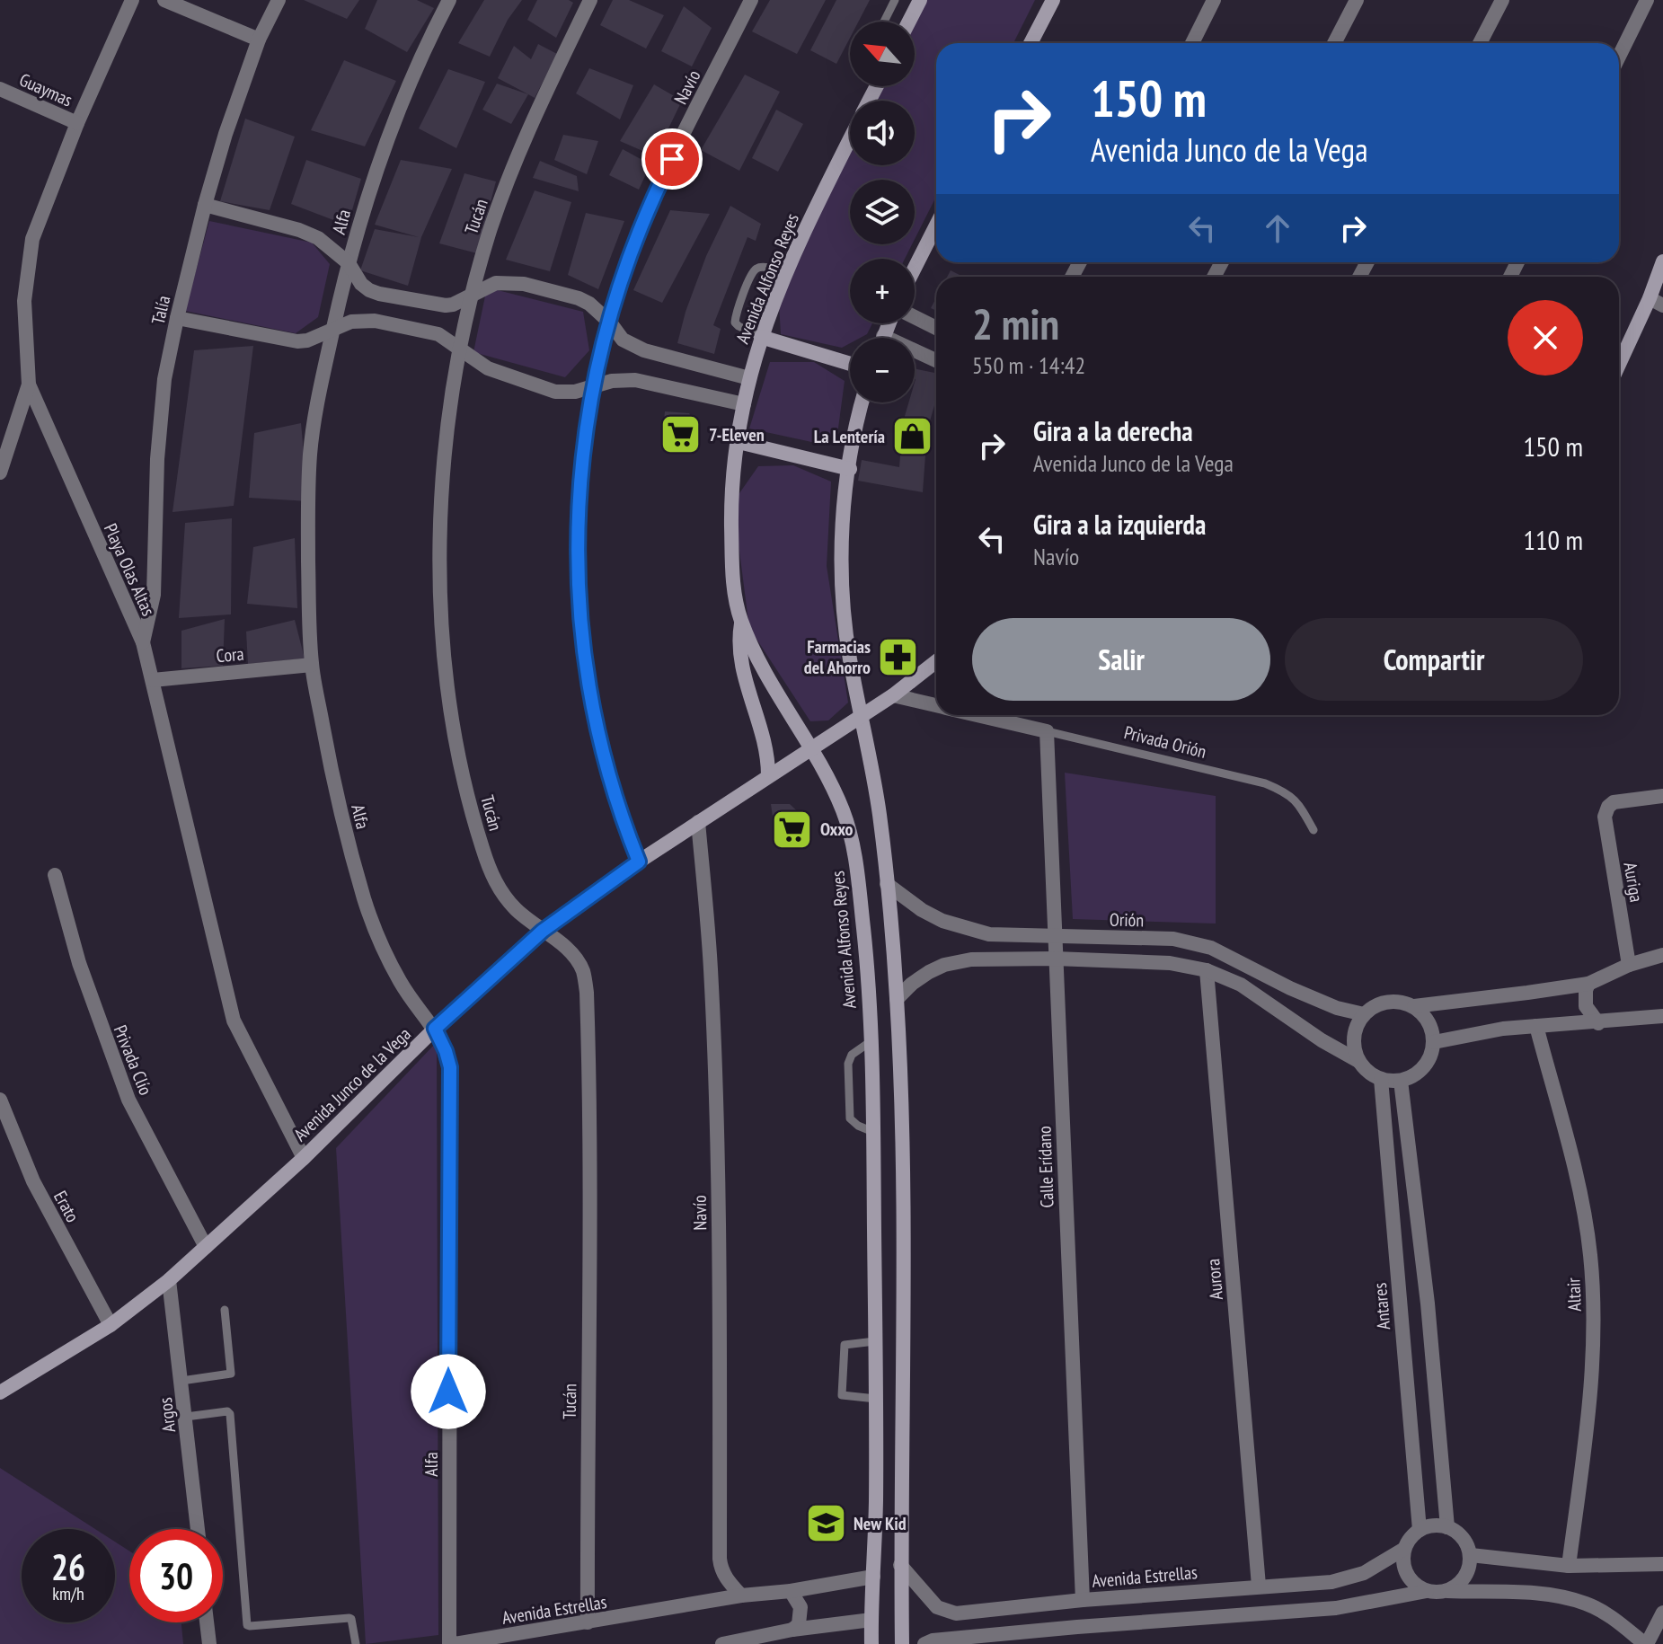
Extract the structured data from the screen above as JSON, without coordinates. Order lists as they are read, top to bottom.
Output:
{
  "streets": {
    "main road": ["Avenida Alfonso Reyes", "Avenida Junco de la Vega"],
    "street": [
      "Navío",
      "Guaymas",
      "Tucán",
      "Alfa",
      "Talía",
      "Playa Olas Altas",
      "Cora",
      "Privada Orión",
      "Auriga",
      "Orión",
      "Privada Clío",
      "Calle Erídano",
      "Erato",
      "Aurora",
      "Altair",
      "Antares",
      "Argos",
      "Avenida Estrellas"
    ]
  },
  "crossings": [
    ["Navío", "Tucán"],
    ["Navío", "Avenida Junco de la Vega"],
    ["Navío", "Avenida Estrellas"],
    ["Guaymas", "Playa Olas Altas"],
    ["Tucán", "Avenida Junco de la Vega"],
    ["Tucán", "Avenida Estrellas"],
    ["Alfa", "Cora"],
    ["Alfa", "Avenida Junco de la Vega"],
    ["Alfa", "Avenida Estrellas"],
    ["Avenida Alfonso Reyes", "Avenida Junco de la Vega"],
    ["Avenida Alfonso Reyes", "Avenida Estrellas"],
    ["Talía", "Playa Olas Altas"],
    ["Playa Olas Altas", "Cora"],
    ["Playa Olas Altas", "Avenida Junco de la Vega"],
    ["Privada Orión", "Avenida Junco de la Vega"],
    ["Privada Orión", "Calle Erídano"],
    ["Orión", "Calle Erídano"],
    ["Orión", "Antares"],
    ["Privada Clío", "Avenida Junco de la Vega"],
    ["Avenida Junco de la Vega", "Erato"],
    ["Avenida Junco de la Vega", "Argos"],
    ["Calle Erídano", "Avenida Estrellas"],
    ["Aurora", "Avenida Estrellas"],
    ["Antares", "Avenida Estrellas"]
  ],
  "places": {
    "supermarket": ["7-Eleven", "Oxxo"],
    "shop": ["La Lentería"],
    "pharmacy": ["Farmacias del Ahorro"],
    "school or university": ["New Kid"]
  },
  "north": "top left",
  "page": {
    "map_buttons": ["+", "−"],
    "turn": ["150 m", "Avenida Junco de la Vega"],
    "heading": ["2 min", "550 m · 14:42"],
    "list": [
      {
        "name": "Gira a la derecha",
        "note": "Avenida Junco de la Vega",
        "value": "150 m"
      },
      {
        "name": "Gira a la izquierda",
        "note": "Navío",
        "value": "110 m"
      }
    ],
    "buttons": ["Salir", "Compartir"],
    "speed": "26 km/h",
    "limit": "30"
  }
}
